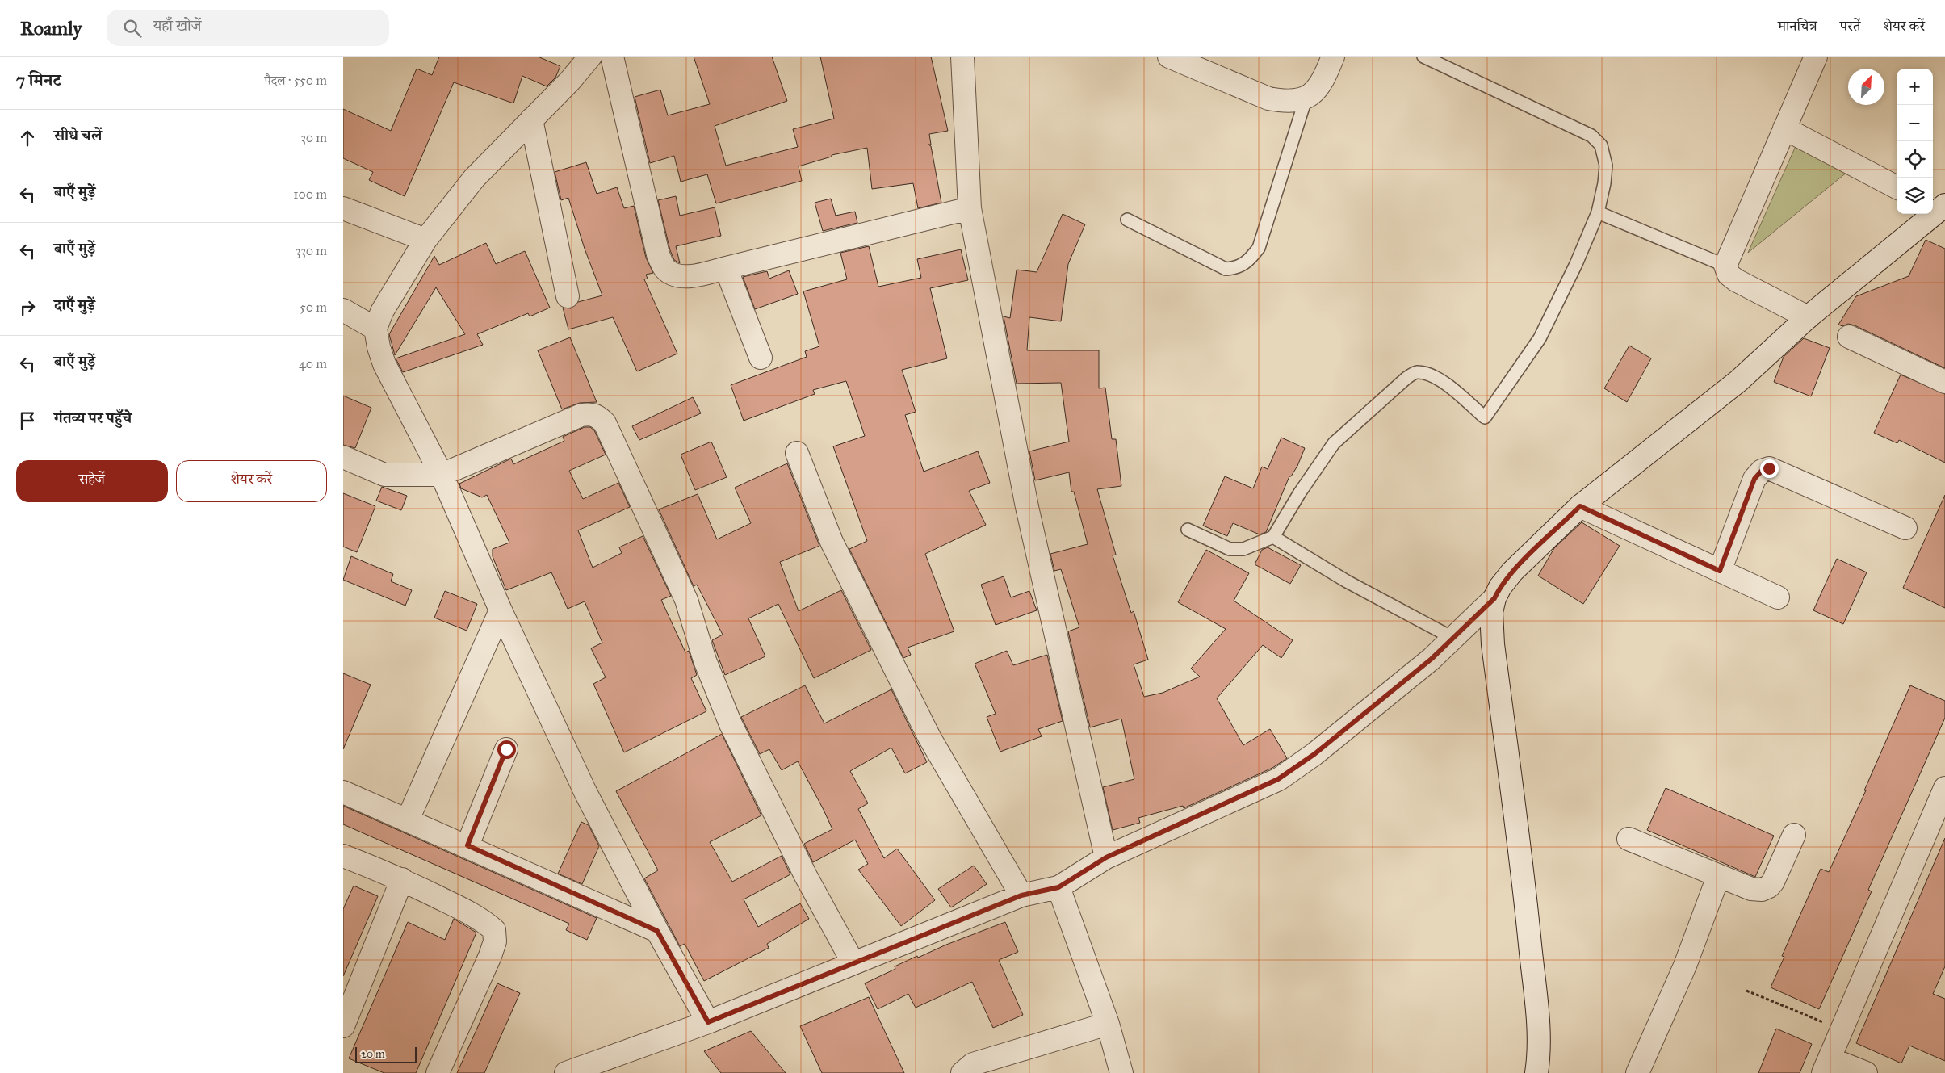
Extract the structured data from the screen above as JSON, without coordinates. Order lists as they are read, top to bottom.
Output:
{
  "scale_bar": "20 m",
  "north": "top right",
  "page": {
    "header": "Roamly",
    "search": "यहाँ खोजें",
    "nav": ["मानचित्र", "परतें", "शेयर करें"],
    "heading": ["7 मिनट", "पैदल · 550 m"],
    "map_buttons": ["+", "−"],
    "list": [
      ["सीधे चलें", "30 m"],
      ["बाएँ मुड़ें", "100 m"],
      ["बाएँ मुड़ें", "330 m"],
      ["दाएँ मुड़ें", "50 m"],
      ["बाएँ मुड़ें", "40 m"],
      "गंतव्य पर पहुँचे"
    ],
    "buttons": ["सहेजें", "शेयर करें"],
    "scale": "20 m"
  }
}
